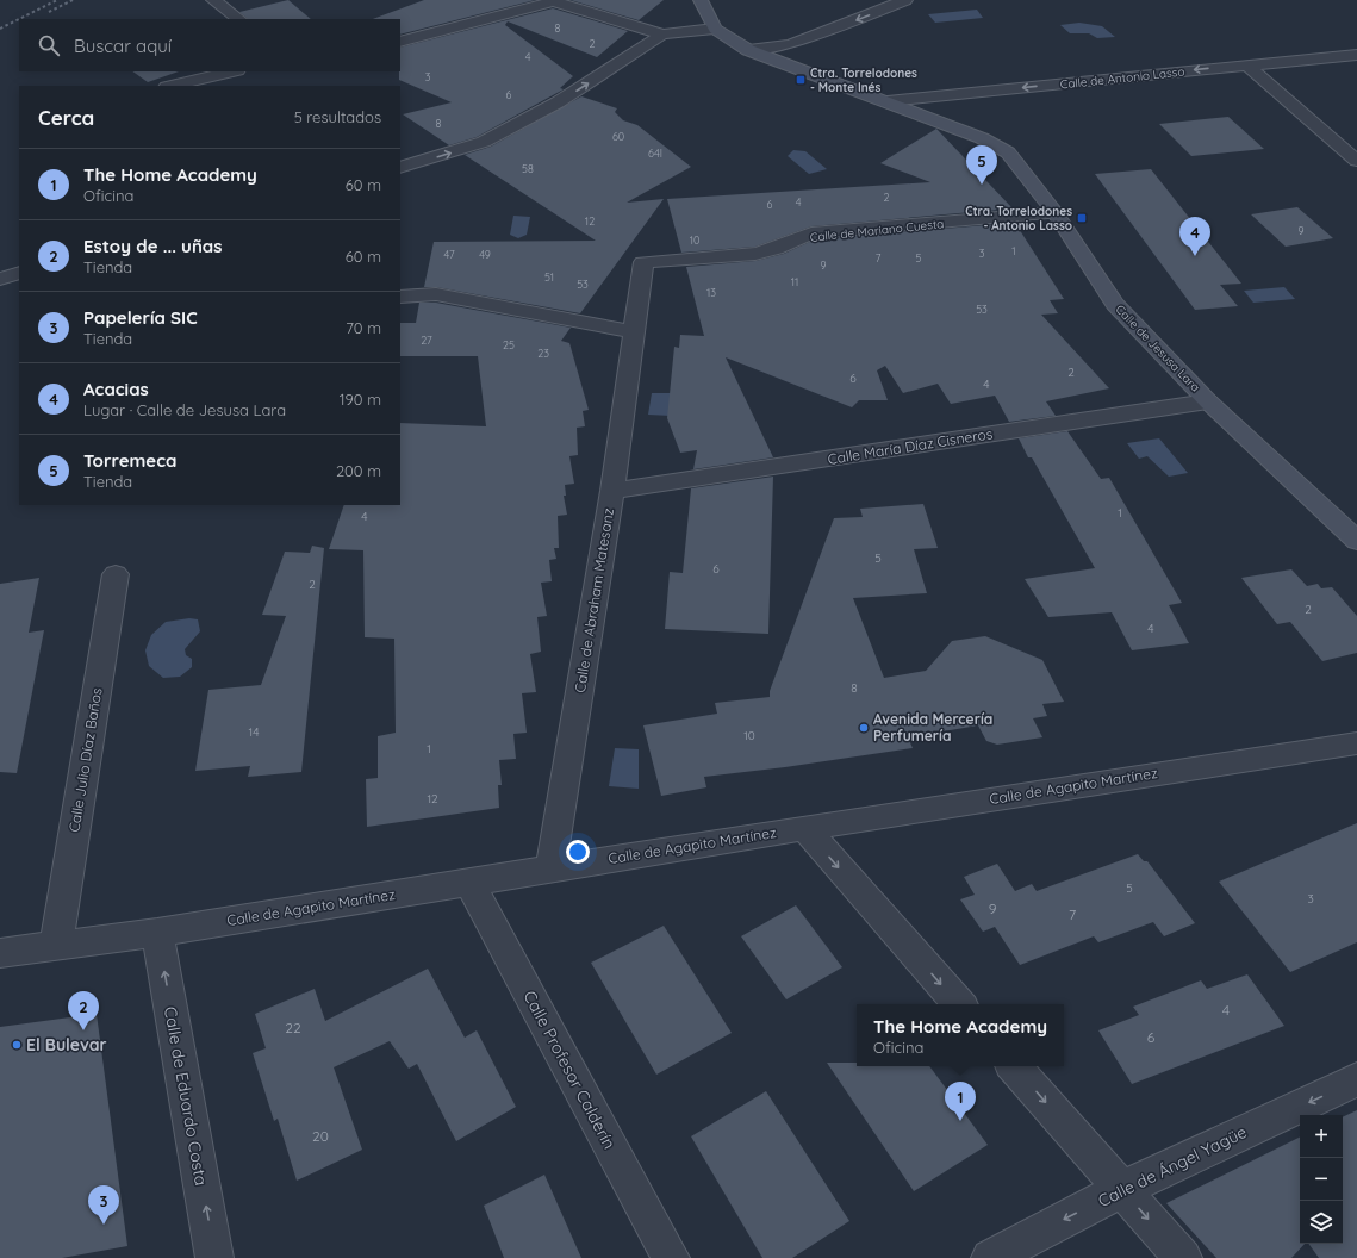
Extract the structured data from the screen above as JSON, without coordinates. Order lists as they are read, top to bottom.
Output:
{
  "streets": {
    "main road": ["Calle de Jesusa Lara"],
    "street": [
      "Calle de Antonio Lasso",
      "Calle de Mariano Cuesta",
      "Calle María Díaz Cisneros",
      "Calle de Abraham Matesanz",
      "Calle Julio Díaz Baños",
      "Calle de Agapito Martínez",
      "Calle Profesor Calderín",
      "Calle de Eduardo Costa",
      "Calle de Ángel Yagüe"
    ]
  },
  "crossings": [
    ["Calle de Antonio Lasso", "Calle de Jesusa Lara"],
    ["Calle de Mariano Cuesta", "Calle de Jesusa Lara"],
    ["Calle de Mariano Cuesta", "Calle de Abraham Matesanz"],
    ["Calle de Jesusa Lara", "Calle María Díaz Cisneros"],
    ["Calle María Díaz Cisneros", "Calle de Abraham Matesanz"],
    ["Calle de Abraham Matesanz", "Calle de Agapito Martínez"],
    ["Calle Julio Díaz Baños", "Calle de Agapito Martínez"],
    ["Calle de Agapito Martínez", "Calle Profesor Calderín"],
    ["Calle de Agapito Martínez", "Calle de Eduardo Costa"]
  ],
  "one_way": ["Calle de Antonio Lasso", "Calle de Eduardo Costa", "Calle de Ángel Yagüe"],
  "places": {
    "transit": ["Ctra. Torrelodones - Monte Inés", "Ctra. Torrelodones - Antonio Lasso"],
    "other": ["Avenida Mercería Perfumería", "El Bulevar"]
  },
  "house_numbers": [
    "8",
    "2",
    "4",
    "3",
    "6",
    "8",
    "60",
    "64I",
    "58",
    "2",
    "4",
    "6",
    "12",
    "9",
    "10",
    "1",
    "3",
    "47",
    "49",
    "7",
    "5",
    "9",
    "51",
    "11",
    "53",
    "13",
    "53",
    "27",
    "25",
    "23",
    "2",
    "6",
    "4",
    "1",
    "4",
    "5",
    "6",
    "2",
    "2",
    "4",
    "8",
    "14",
    "10",
    "1",
    "12",
    "5",
    "3",
    "9",
    "7",
    "4",
    "22",
    "6",
    "20"
  ],
  "page": {
    "search": "Buscar aquí",
    "heading": ["Cerca", "5 resultados"],
    "pins": [
      "5",
      "4",
      "2",
      "1",
      "3"
    ],
    "list": [
      {
        "mark": "1",
        "name": "The Home Academy",
        "note": "Oficina",
        "value": "60 m"
      },
      {
        "mark": "2",
        "name": "Estoy de ... uñas",
        "note": "Tienda",
        "value": "60 m"
      },
      {
        "mark": "3",
        "name": "Papelería SIC",
        "note": "Tienda",
        "value": "70 m"
      },
      {
        "mark": "4",
        "name": "Acacias",
        "note": "Lugar · Calle de Jesusa Lara",
        "value": "190 m"
      },
      {
        "mark": "5",
        "name": "Torremeca",
        "note": "Tienda",
        "value": "200 m"
      }
    ],
    "popup": ["The Home Academy", "Oficina"],
    "map_buttons": ["+", "−"]
  }
}
